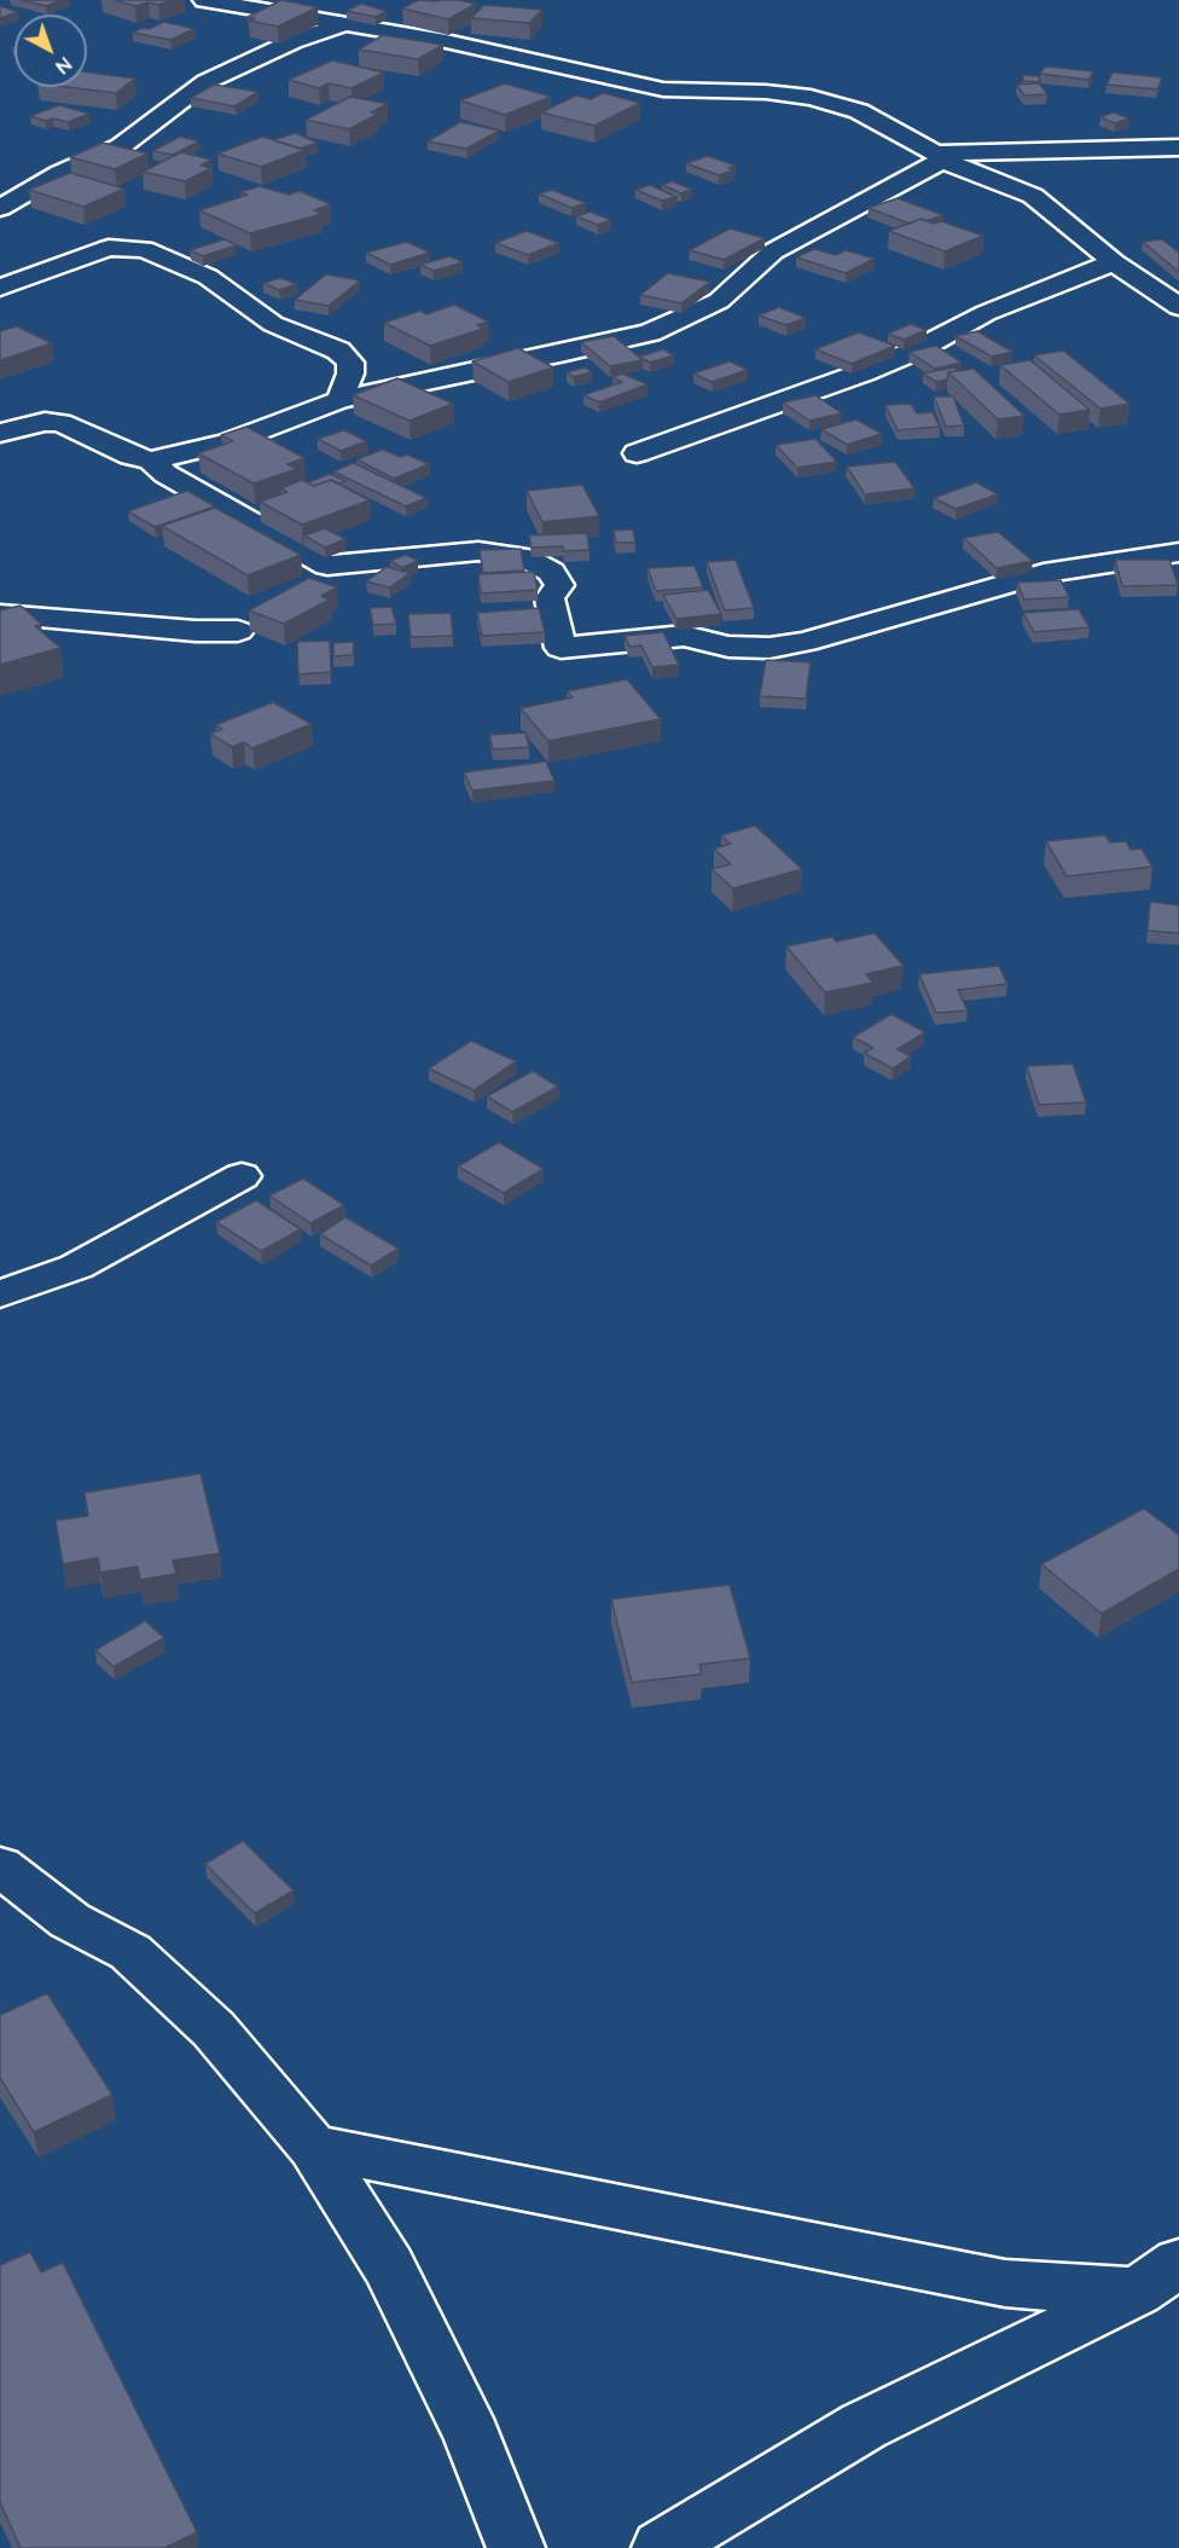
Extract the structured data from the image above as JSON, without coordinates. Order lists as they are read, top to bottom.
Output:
{
  "north": "bottom right"
}
